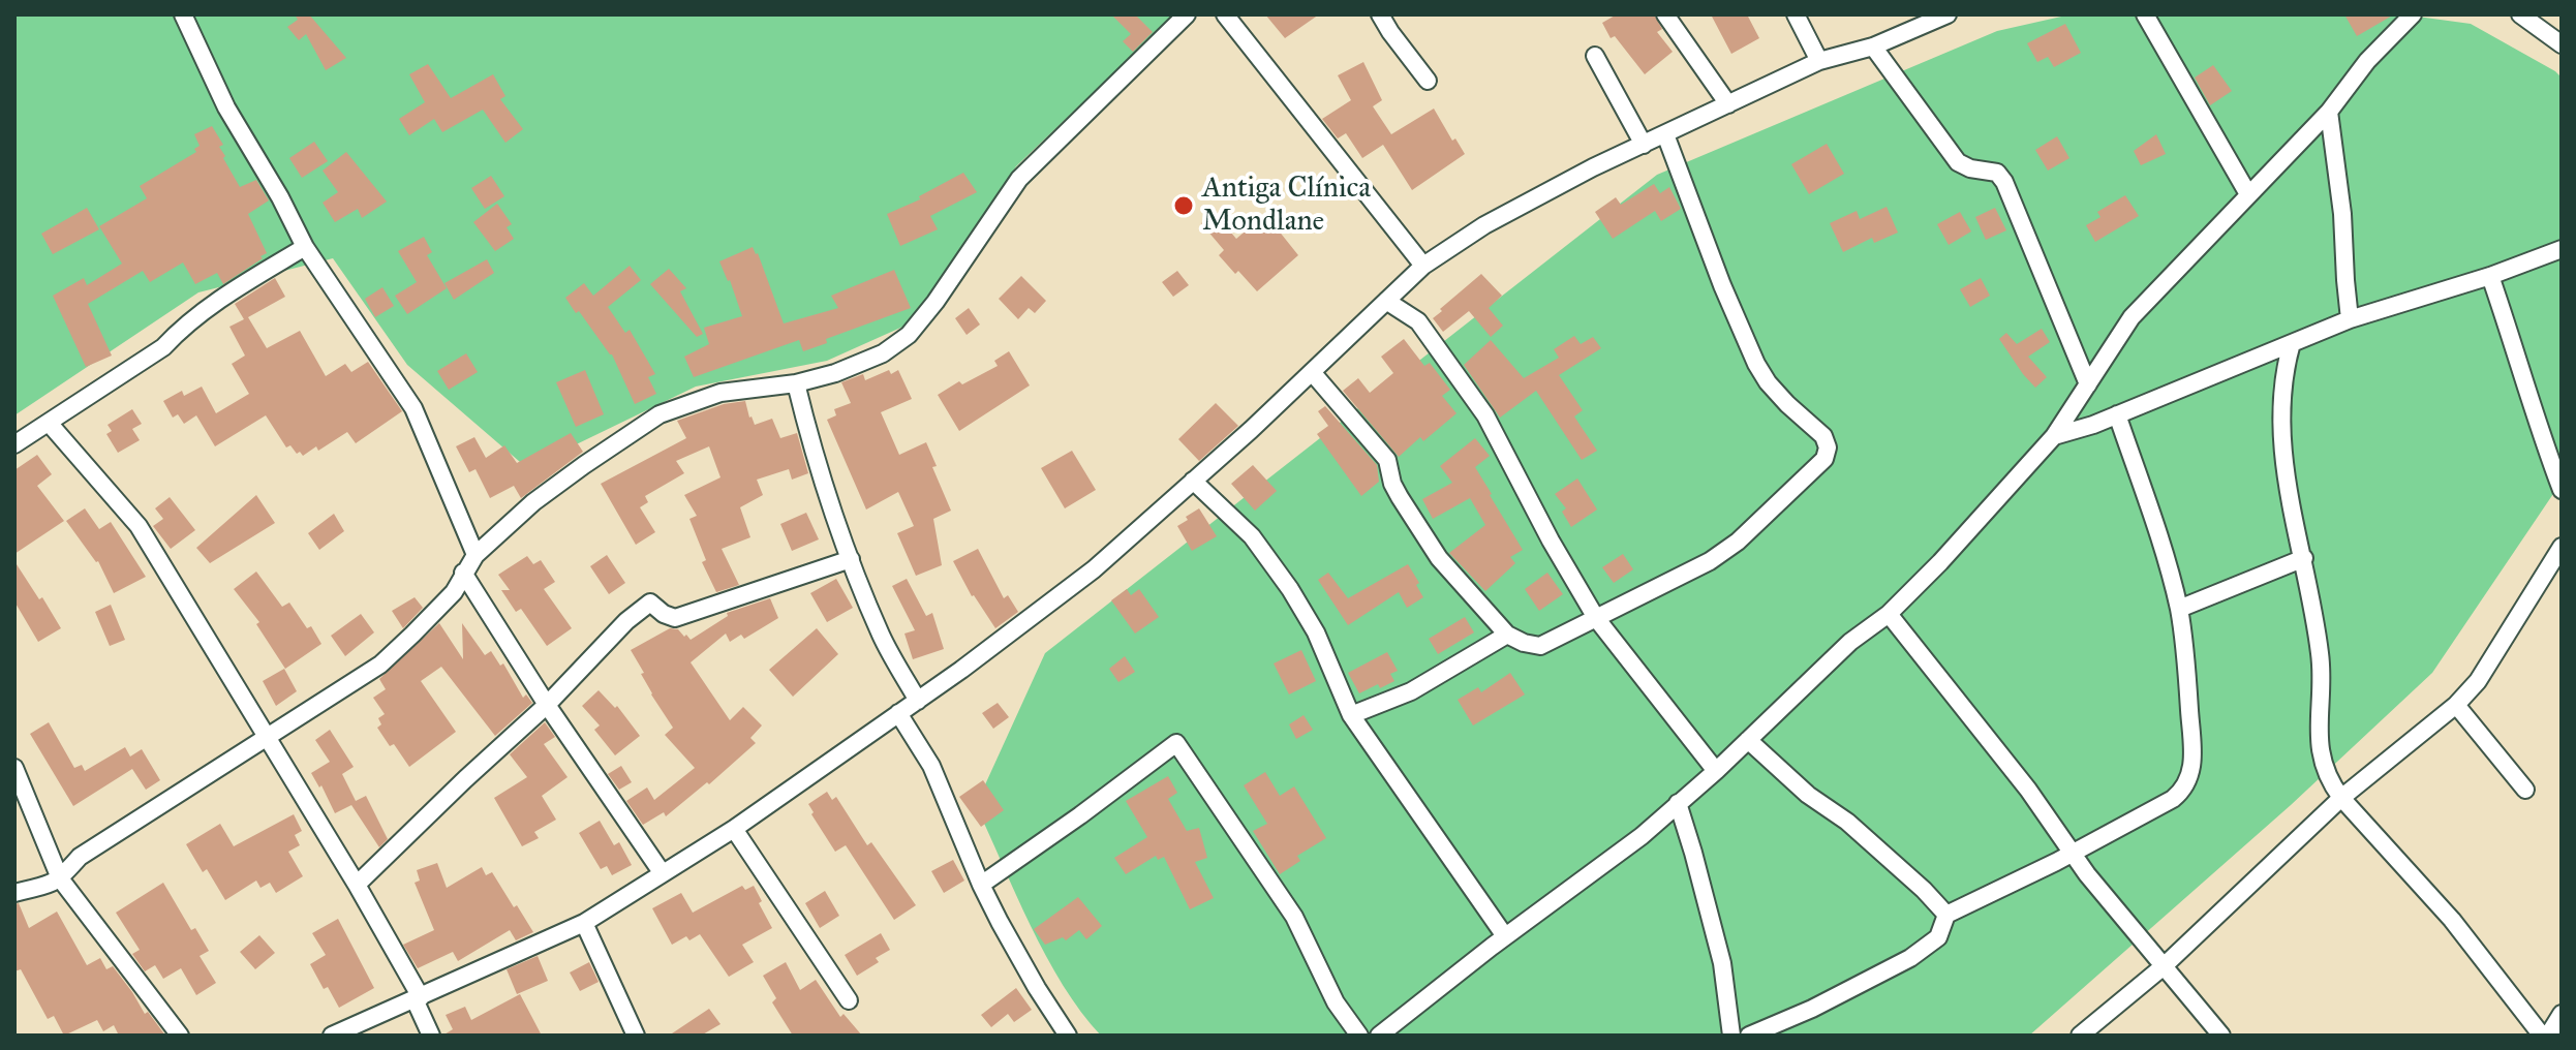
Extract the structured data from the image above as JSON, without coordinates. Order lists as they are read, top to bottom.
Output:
{
  "places": ["Antiga Clínica Mondlane"]
}
